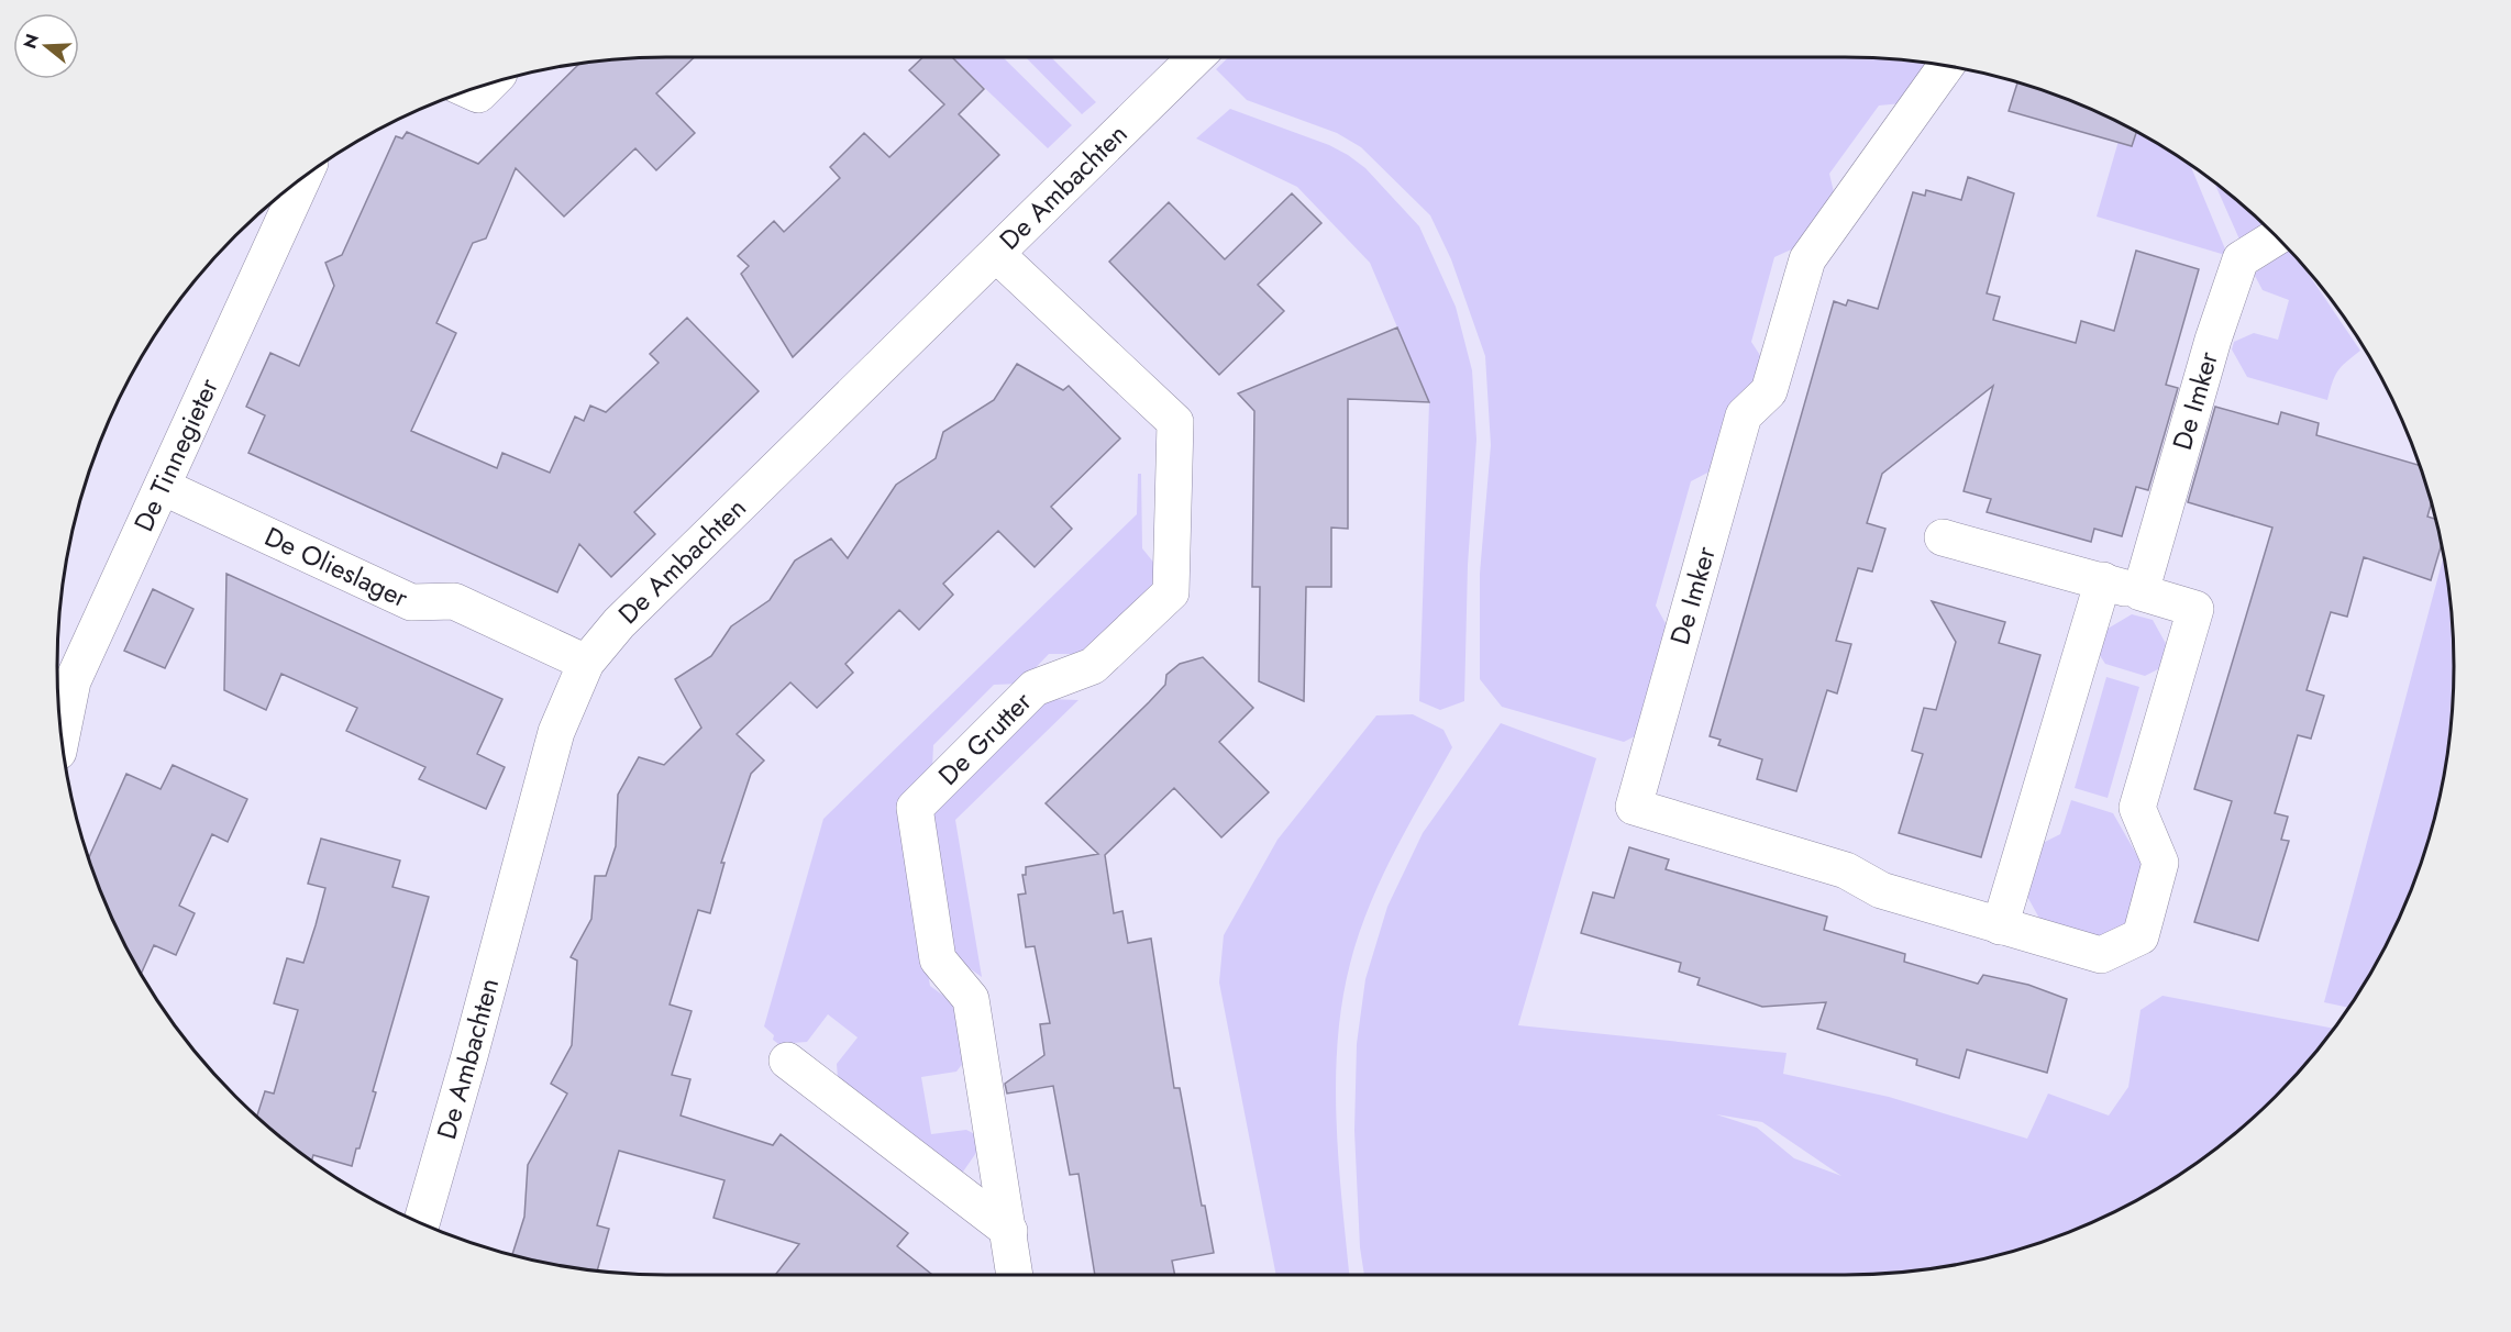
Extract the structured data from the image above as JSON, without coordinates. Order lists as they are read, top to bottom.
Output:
{
  "streets": {
    "street": [
      "De Ambachten",
      "De Imker",
      "De Tinnegieter",
      "De Olieslager",
      "De Grutter"
    ]
  },
  "crossings": [
    ["De Ambachten", "De Olieslager"],
    ["De Ambachten", "De Grutter"],
    ["De Tinnegieter", "De Olieslager"]
  ],
  "north": "left"
}
